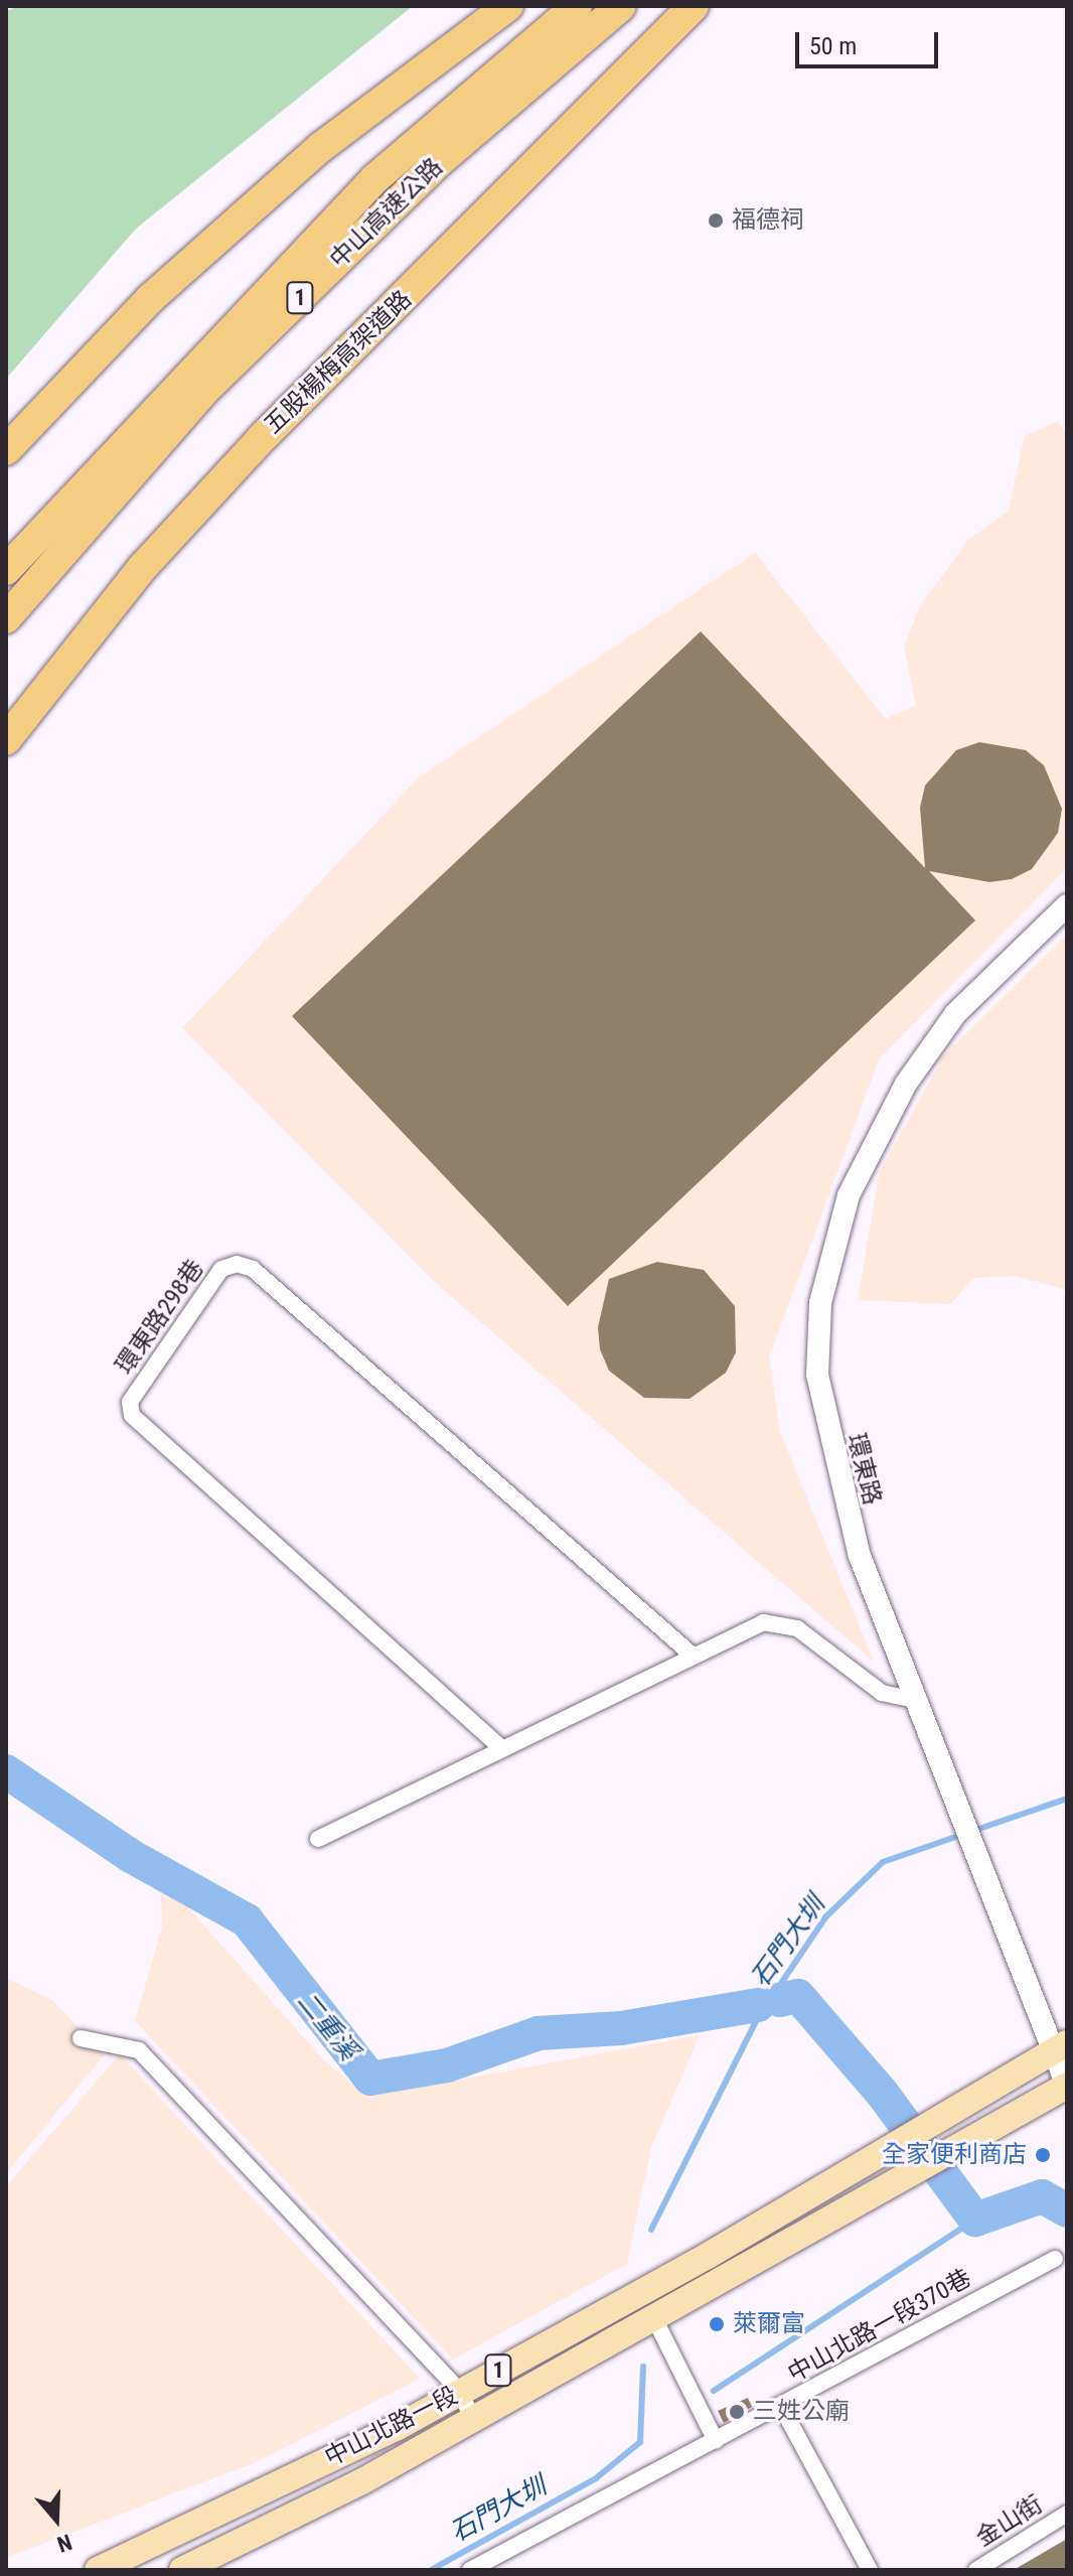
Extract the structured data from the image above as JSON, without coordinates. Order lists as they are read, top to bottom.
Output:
{
  "streets": {
    "highway": ["中山高速公路", "1", "五股楊梅高架道路"],
    "main road": ["中山北路一段"],
    "street": [
      "環東路298巷",
      "環東路",
      "中山北路一段370巷",
      "金山街"
    ]
  },
  "crossings": [
    ["環東路", "中山北路一段"]
  ],
  "water": ["石門大圳", "二重溪"],
  "places": [
    "福德祠",
    "全家便利商店",
    "萊爾富",
    "三姓公廟"
  ],
  "scale_bar": "50 m",
  "north": "bottom"
}
